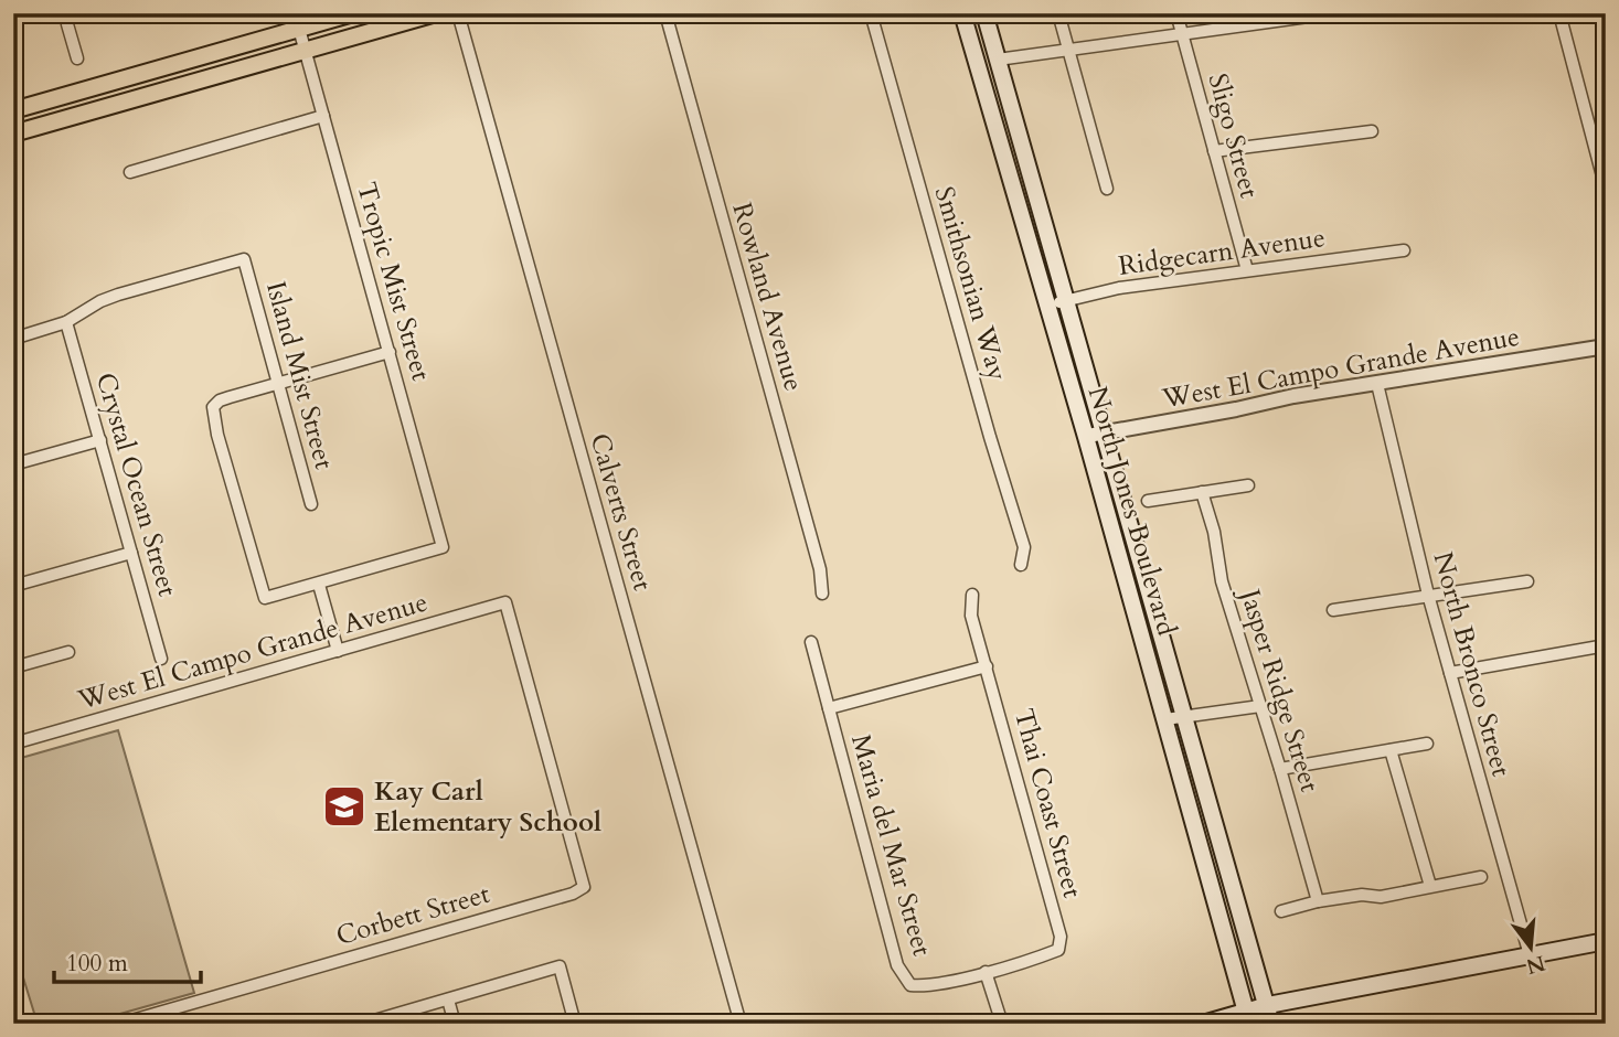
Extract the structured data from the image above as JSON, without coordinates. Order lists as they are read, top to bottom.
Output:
{
  "streets": {
    "main road": ["North Jones Boulevard"],
    "street": [
      "Sligo Street",
      "Ridgecarn Avenue",
      "Tropic Mist Street",
      "Smithsonian Way",
      "Rowland Avenue",
      "West El Campo Grande Avenue",
      "Island Mist Street",
      "Crystal Ocean Street",
      "Calverts Street",
      "North Bronco Street",
      "Jasper Ridge Street",
      "Thai Coast Street",
      "Maria del Mar Street",
      "Corbett Street"
    ]
  },
  "crossings": [
    ["Sligo Street", "Ridgecarn Avenue"],
    ["Ridgecarn Avenue", "North Jones Boulevard"],
    ["West El Campo Grande Avenue", "North Jones Boulevard"],
    ["West El Campo Grande Avenue", "North Bronco Street"],
    ["West El Campo Grande Avenue", "Corbett Street"],
    ["Island Mist Street", "Crystal Ocean Street"],
    ["Thai Coast Street", "Maria del Mar Street"]
  ],
  "places": {
    "school or university": ["Kay Carl Elementary School"]
  },
  "scale_bar": "100 m",
  "north": "bottom"
}
